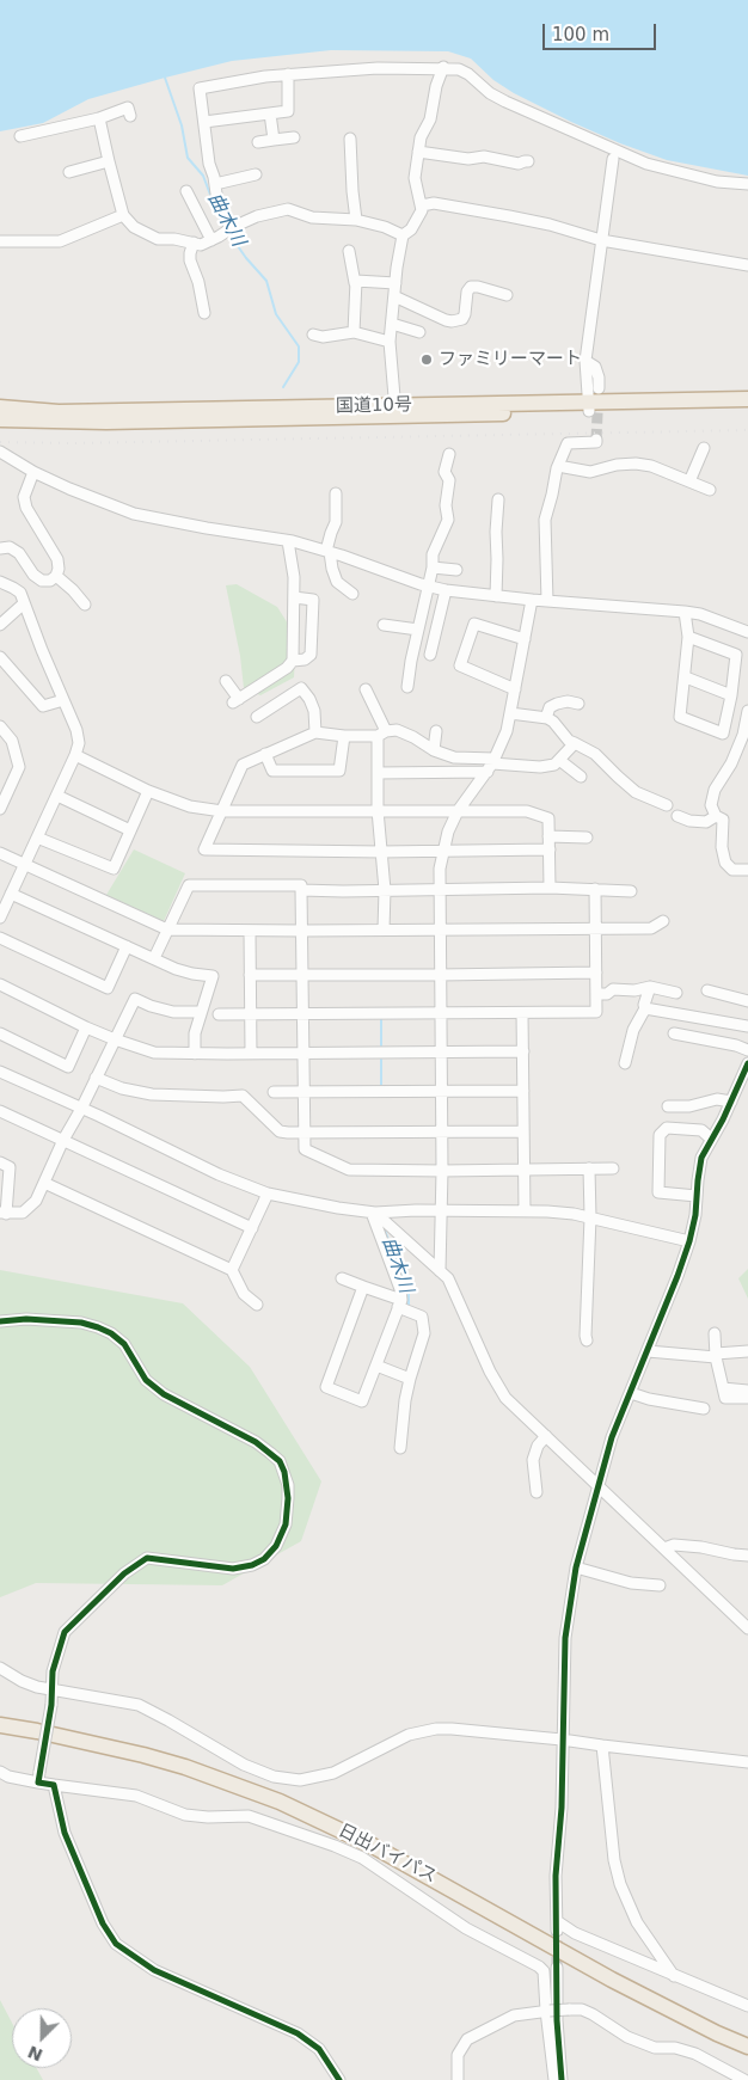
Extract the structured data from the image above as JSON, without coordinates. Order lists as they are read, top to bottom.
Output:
{
  "streets": {
    "highway": ["国道10号", "日出バイパス"]
  },
  "water": ["曲木川"],
  "places": ["ファミリーマート"],
  "scale_bar": "100 m",
  "north": "bottom left"
}
